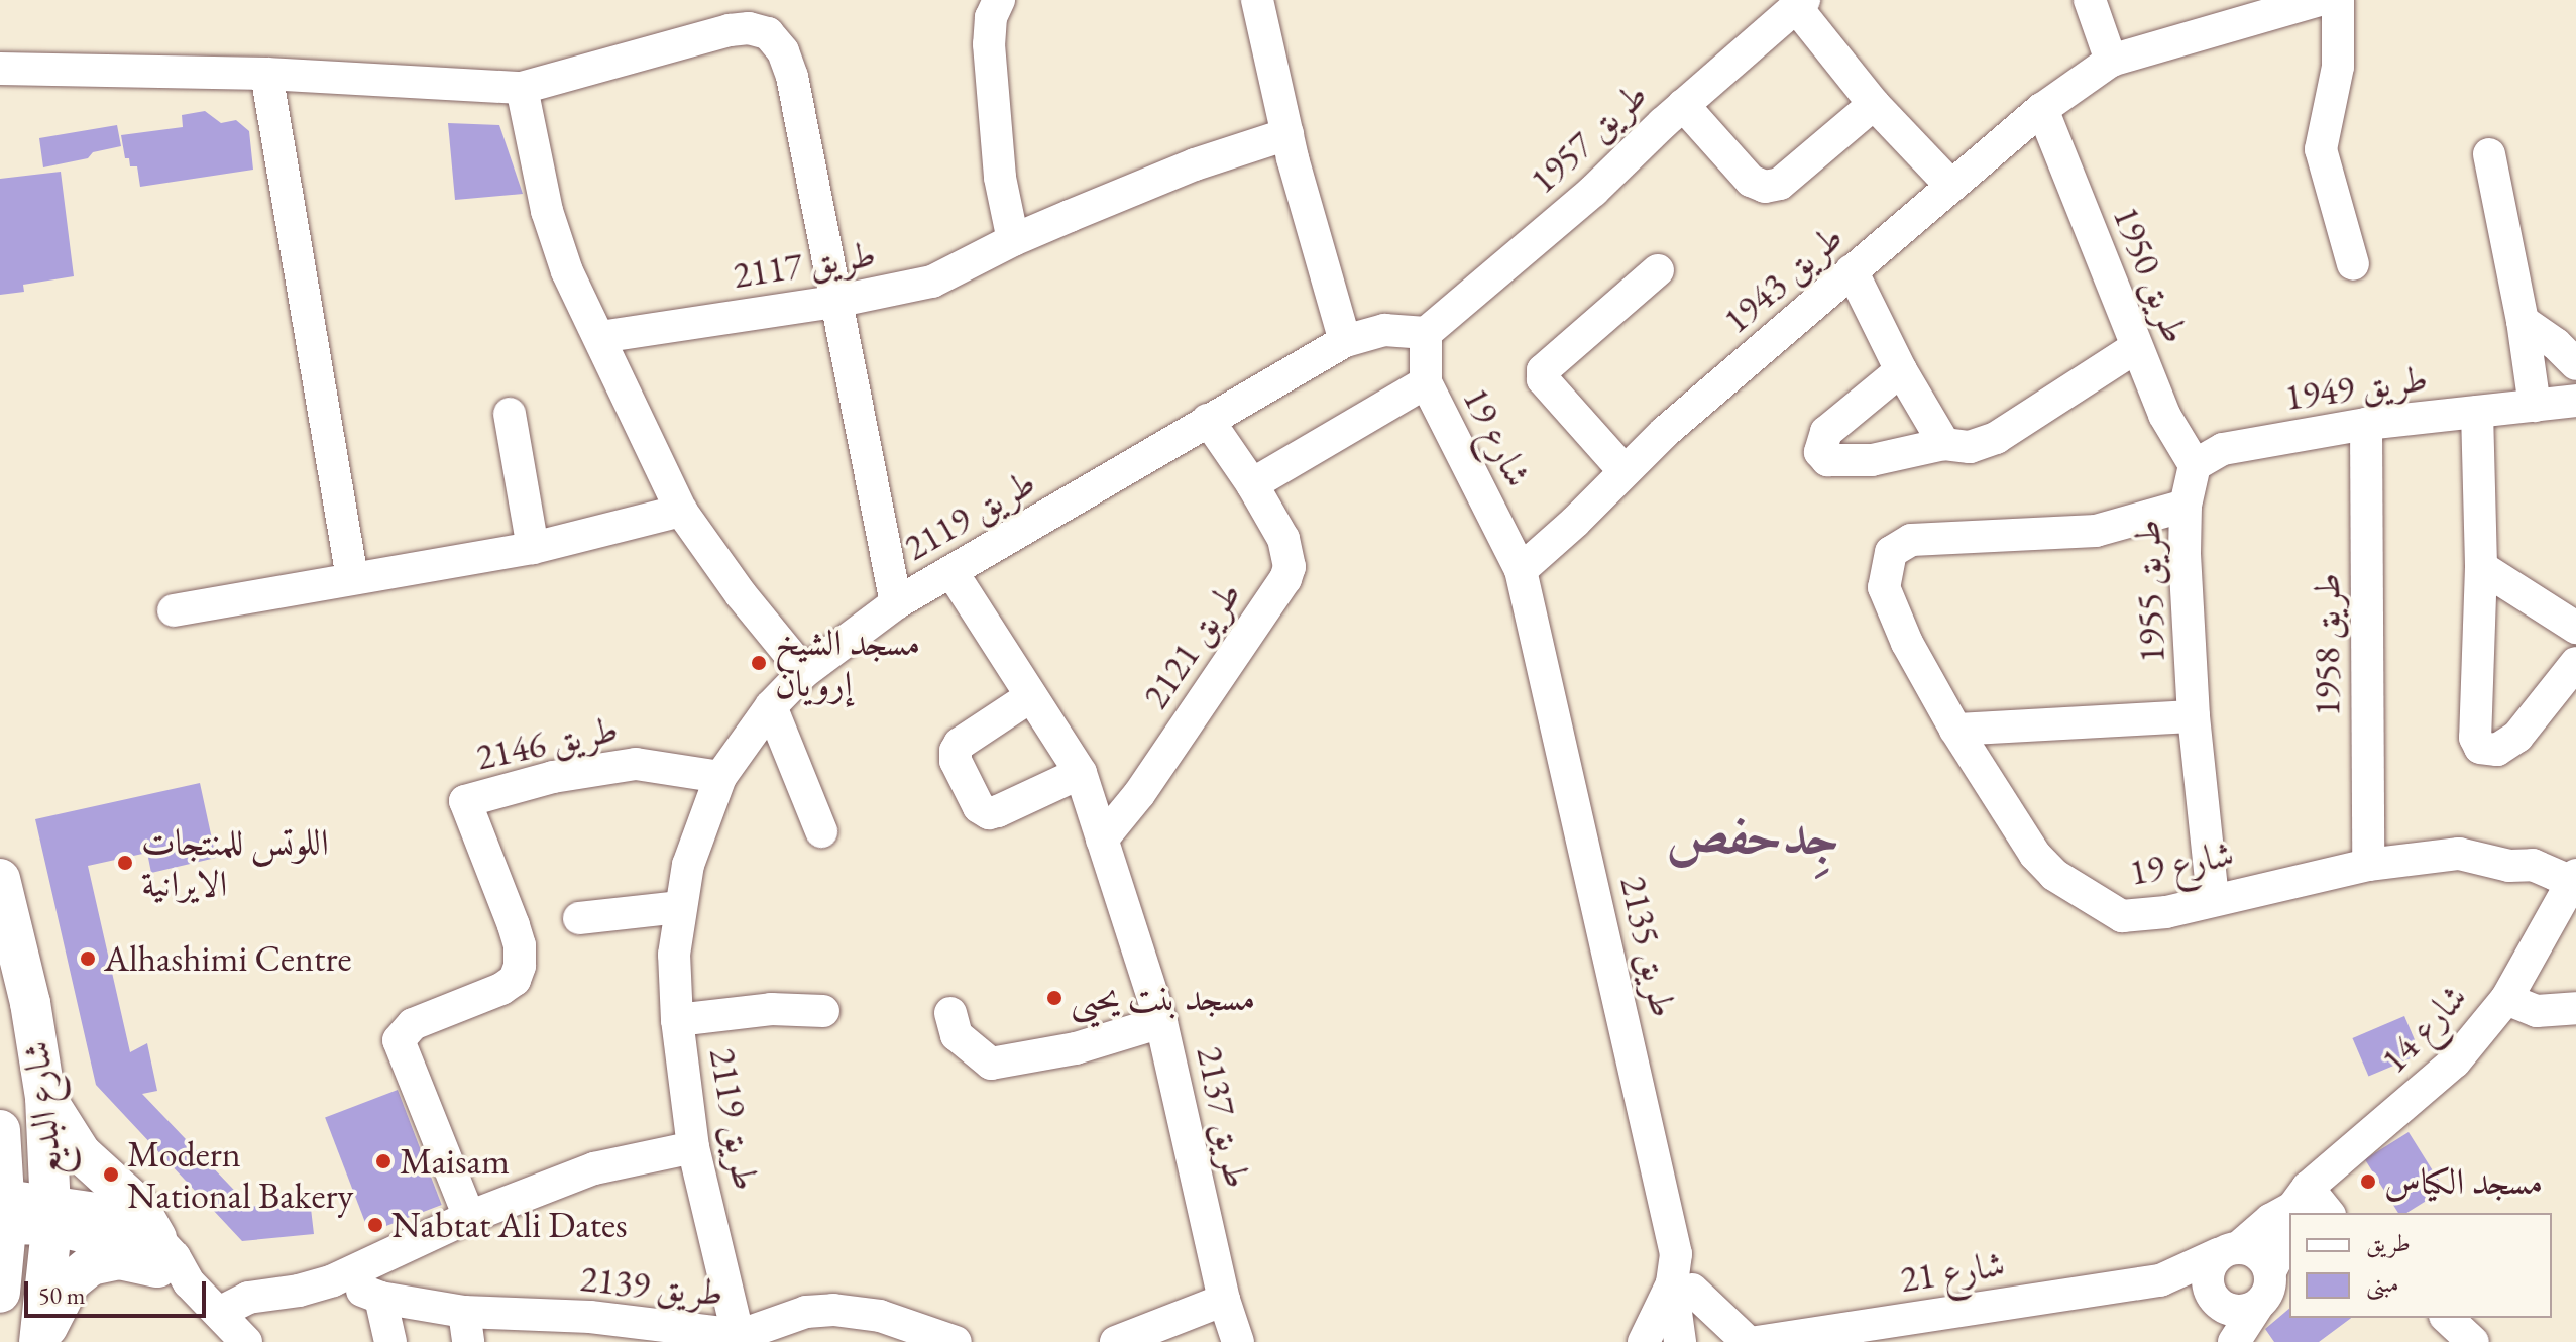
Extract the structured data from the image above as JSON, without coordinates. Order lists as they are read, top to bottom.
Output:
{
  "streets": {
    "main road": ["شارع البديع"],
    "street": [
      "طريق 1957",
      "طريق 2117",
      "طريق 1950",
      "طريق 1943",
      "طريق 1949",
      "شارع 19",
      "طريق 2119",
      "طريق 1955",
      "طريق 2121",
      "طريق 1958",
      "طريق 2146",
      "طريق 2135",
      "شارع 14",
      "طريق 2137",
      "شارع 21",
      "طريق 2139"
    ]
  },
  "crossings": [
    ["طريق 1957", "شارع 19"],
    ["طريق 1957", "طريق 2119"],
    ["طريق 1950", "طريق 1943"],
    ["طريق 1950", "طريق 1949"],
    ["طريق 1950", "طريق 1955"],
    ["طريق 1943", "شارع 19"],
    ["طريق 1943", "طريق 2135"],
    ["طريق 1949", "طريق 1955"],
    ["طريق 1949", "طريق 1958"],
    ["شارع 19", "طريق 2119"],
    ["شارع 19", "طريق 1955"],
    ["شارع 19", "طريق 1958"],
    ["شارع 19", "طريق 2135"],
    ["شارع 19", "شارع 14"],
    ["طريق 2119", "طريق 2121"],
    ["طريق 2119", "طريق 2146"],
    ["طريق 2119", "طريق 2137"],
    ["طريق 2119", "طريق 2139"],
    ["طريق 2121", "طريق 2137"],
    ["شارع 14", "شارع 21"]
  ],
  "districts": ["جِدحفص"],
  "places": [
    "مسجد الشيخ إرويان",
    "اللوتس للمنتجات الايرانية",
    "Alhashimi Centre",
    "مسجد بنت يحيى",
    "Maisam",
    "Modern National Bakery",
    "مسجد الكياس",
    "Nabtat Ali Dates"
  ],
  "legend": ["طريق", "مبنى"],
  "scale_bar": "50 m"
}
